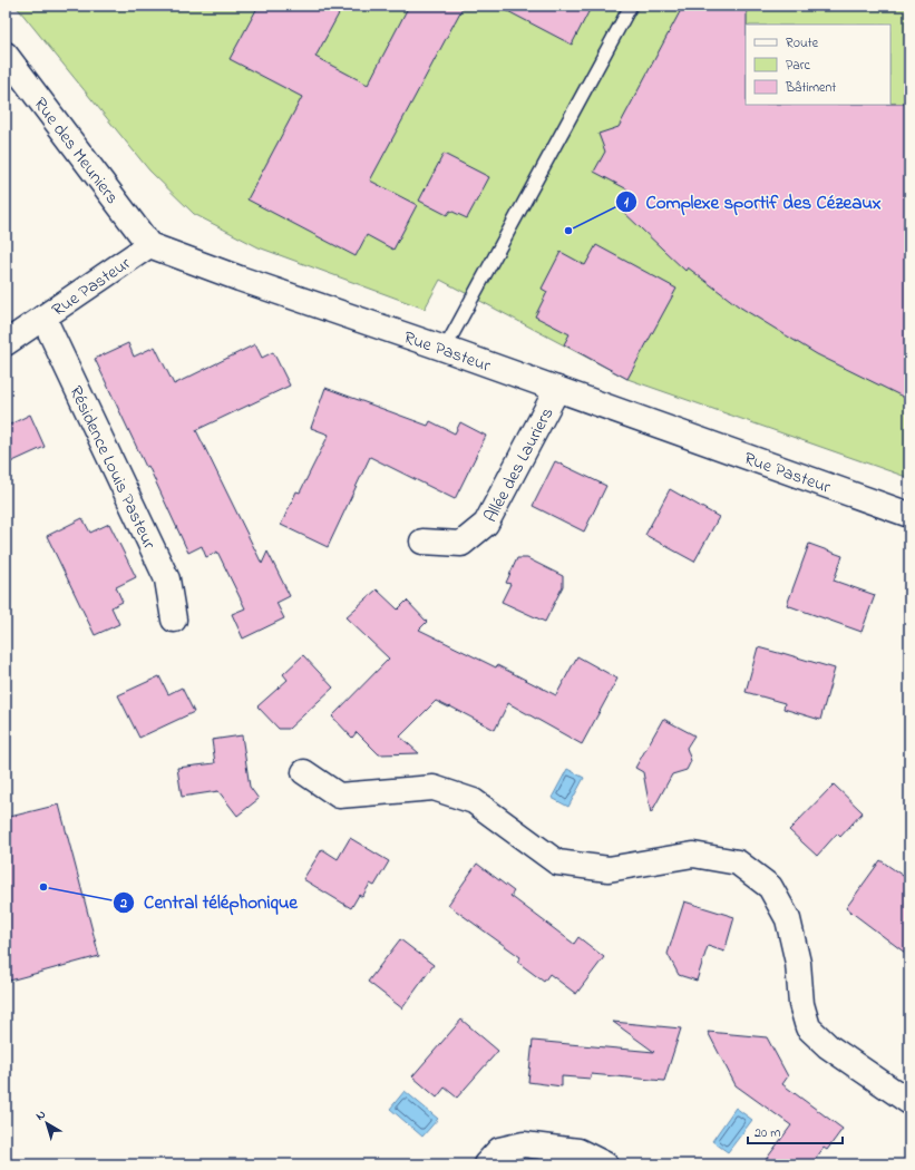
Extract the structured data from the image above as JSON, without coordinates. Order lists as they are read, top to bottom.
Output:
{
  "streets": {
    "street": [
      "Rue des Meuniers",
      "Rue Pasteur",
      "Allée des Lauriers",
      "Résidence Louis Pasteur"
    ]
  },
  "crossings": [
    ["Rue des Meuniers", "Rue Pasteur"],
    ["Rue Pasteur", "Allée des Lauriers"],
    ["Rue Pasteur", "Résidence Louis Pasteur"]
  ],
  "places": ["Complexe sportif des Cézeaux", "Central téléphonique"],
  "legend": ["Route", "Parc", "Bâtiment"],
  "scale_bar": "20 m",
  "north": "top left"
}
